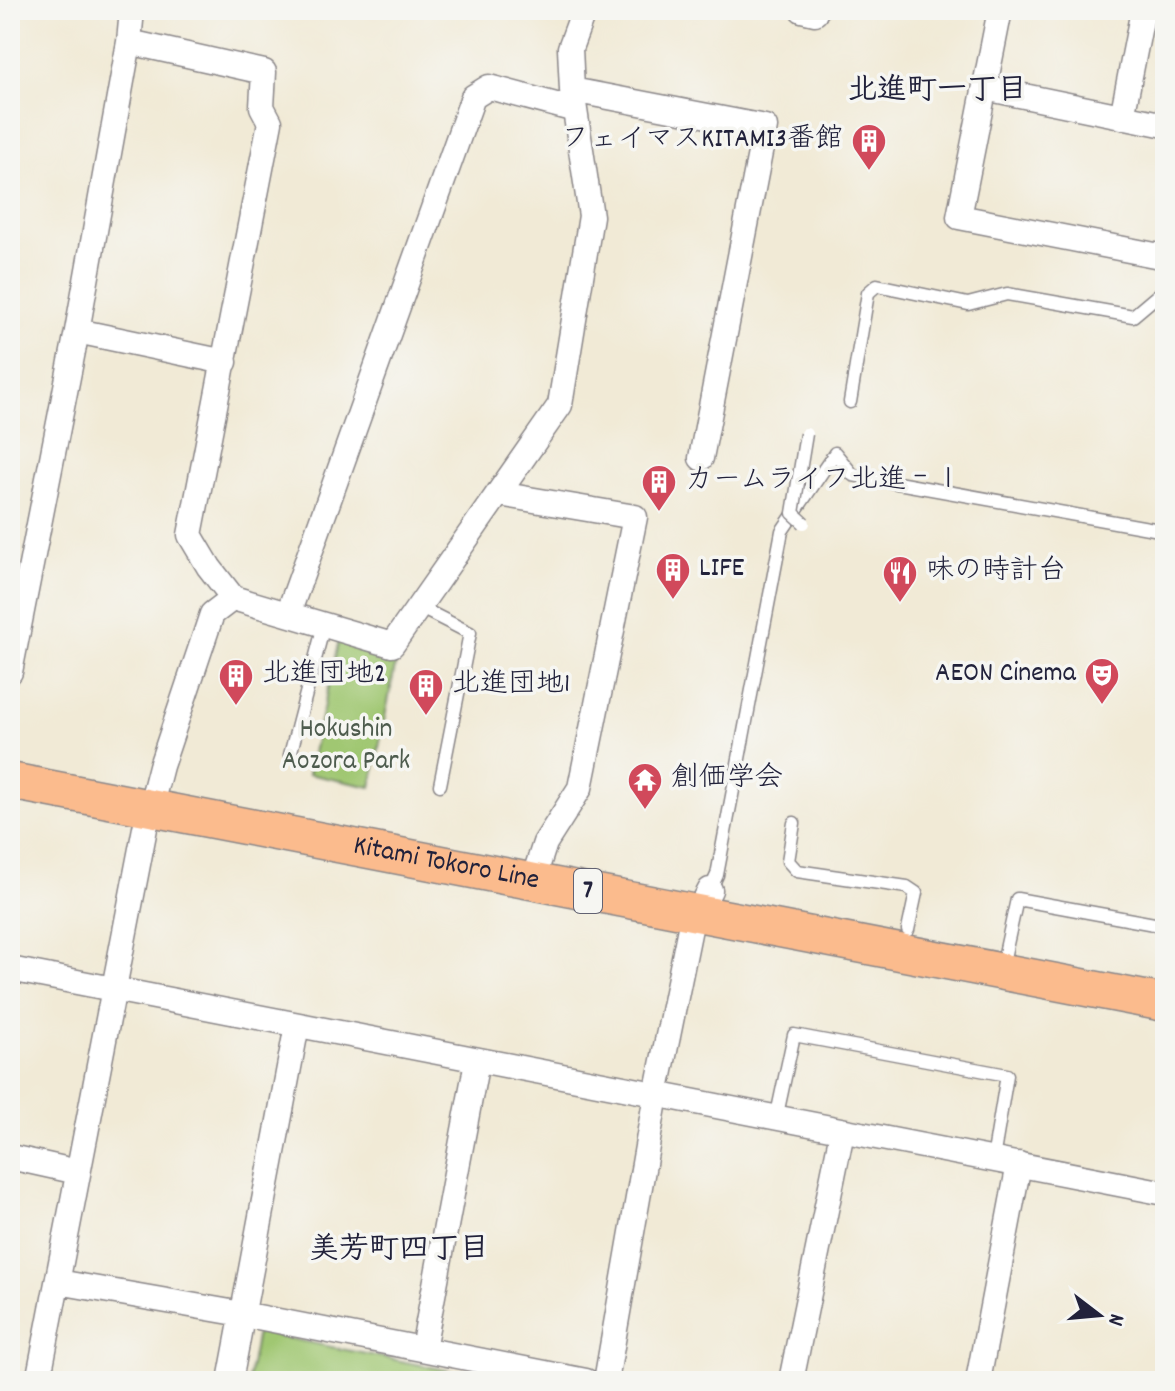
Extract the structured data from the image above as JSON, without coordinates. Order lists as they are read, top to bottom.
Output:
{
  "streets": {
    "main road": ["Kitami Tokoro Line", "7"]
  },
  "districts": ["北進町一丁目", "美芳町四丁目"],
  "parks": ["Hokushin Aozora Park"],
  "places": {
    "building": [
      "フェイマスKITAMI3番館",
      "カームライフ北進‐Ⅰ",
      "LIFE",
      "北進団地2",
      "北進団地1"
    ],
    "restaurant": ["味の時計台"],
    "theatre": ["AEON Cinema"],
    "temple": ["創価学会"]
  },
  "north": "right"
}
